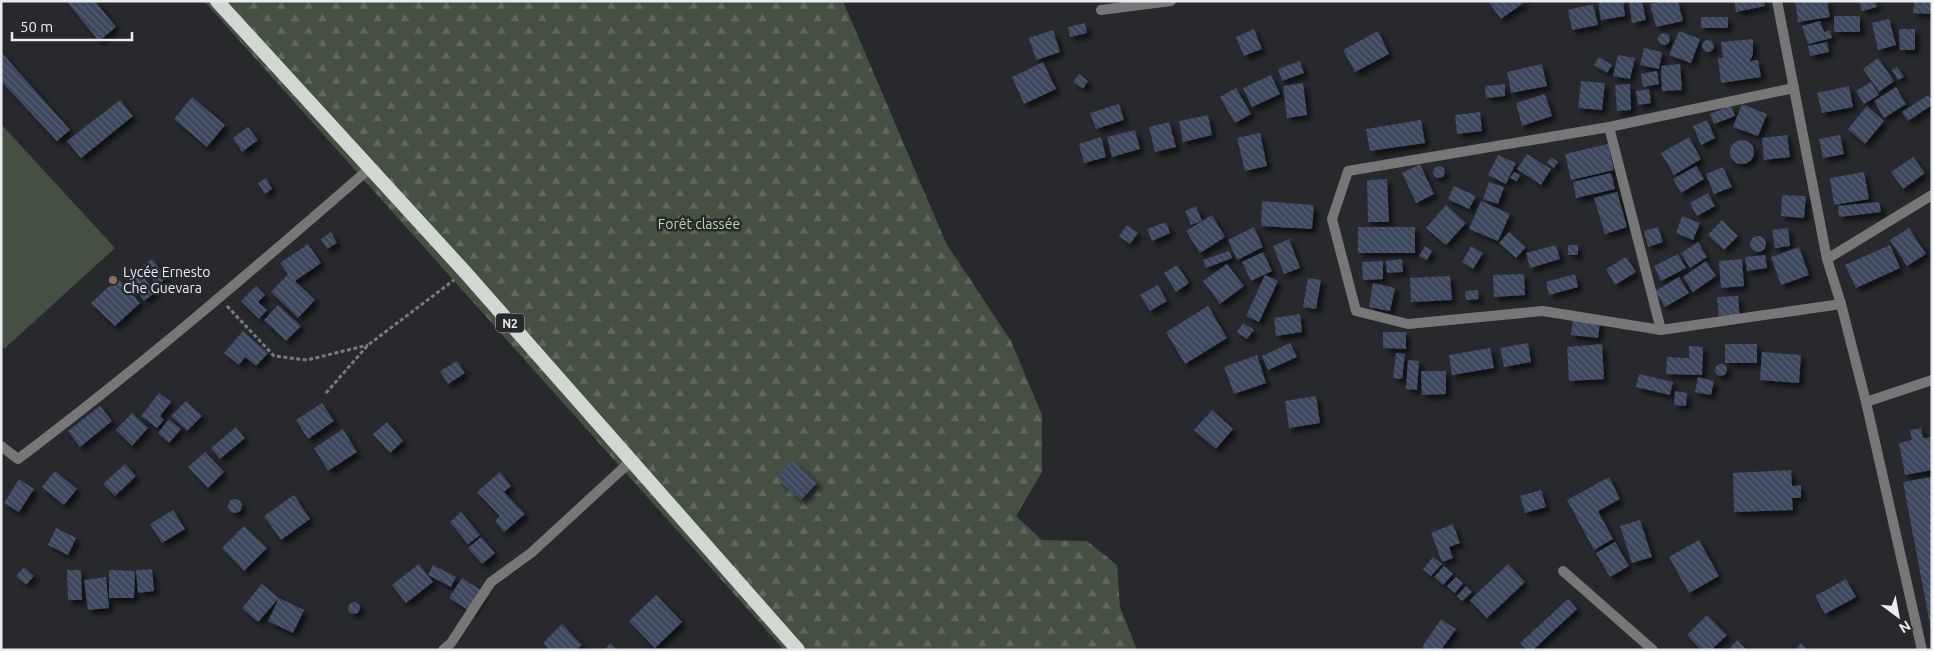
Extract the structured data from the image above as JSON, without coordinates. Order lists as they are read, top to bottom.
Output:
{
  "streets": {
    "highway": ["N2"]
  },
  "parks": ["Forêt classée"],
  "places": ["Lycée Ernesto Che Guevara"],
  "scale_bar": "50 m",
  "north": "bottom right"
}
